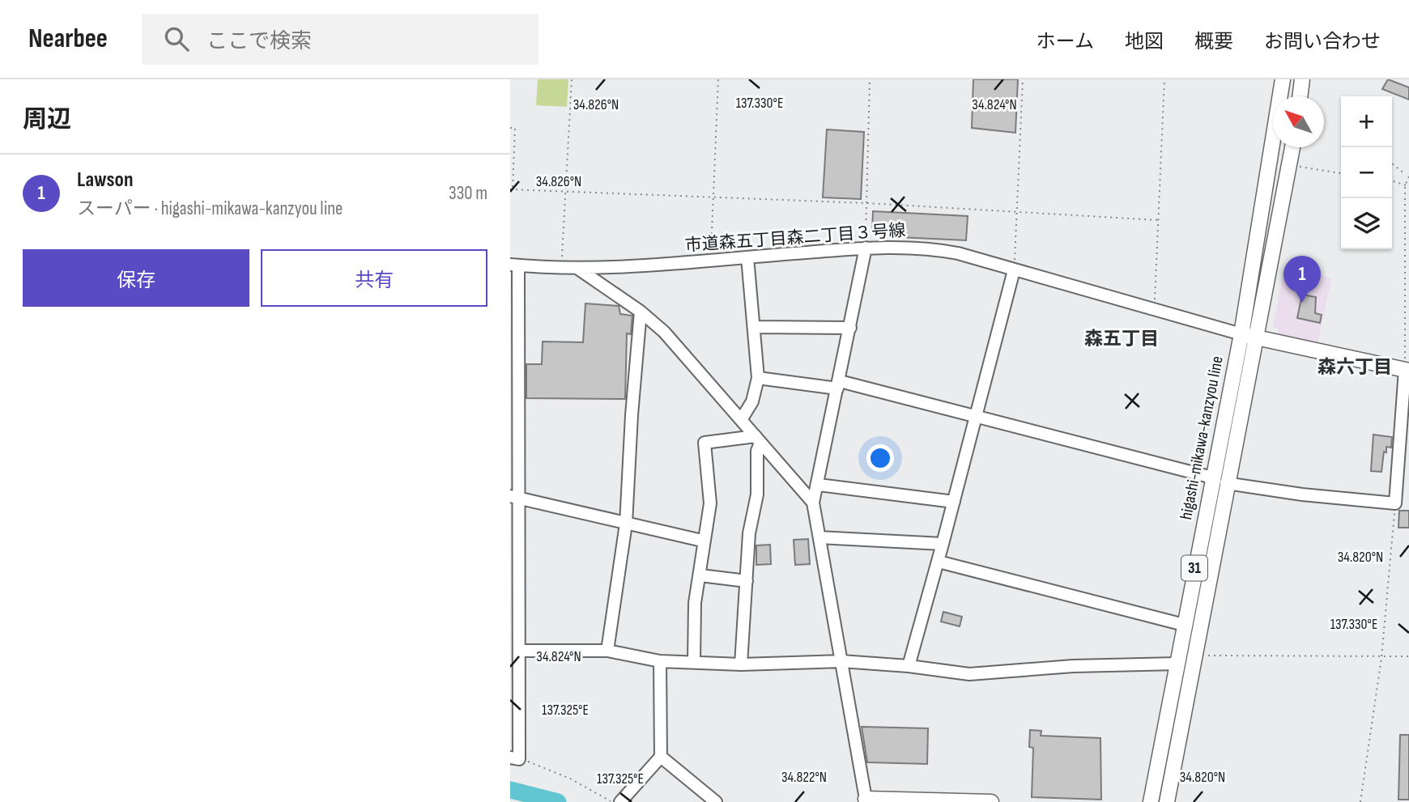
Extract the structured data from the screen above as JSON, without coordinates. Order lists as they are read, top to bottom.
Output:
{
  "streets": {
    "main road": ["higashi-mikawa-kanzyou line", "31"],
    "street": ["市道森五丁目森二丁目３号線"]
  },
  "crossings": [
    ["市道森五丁目森二丁目３号線", "higashi-mikawa-kanzyou line"]
  ],
  "districts": ["森五丁目", "森六丁目"],
  "north": "top left",
  "page": {
    "header": "Nearbee",
    "search": "ここで検索",
    "nav": [
      "ホーム",
      "地図",
      "概要",
      "お問い合わせ"
    ],
    "heading": "周辺",
    "map_buttons": ["+", "−"],
    "list": [
      {
        "mark": "1",
        "name": "Lawson",
        "note": "スーパー · higashi-mikawa-kanzyou line",
        "value": "330 m"
      }
    ],
    "buttons": ["保存", "共有"],
    "pins": "1"
  },
  "coordinates": [
    "137.330°E",
    "34.826°N",
    "34.824°N",
    "34.820°N",
    "137.325°E",
    "34.822°N"
  ]
}
